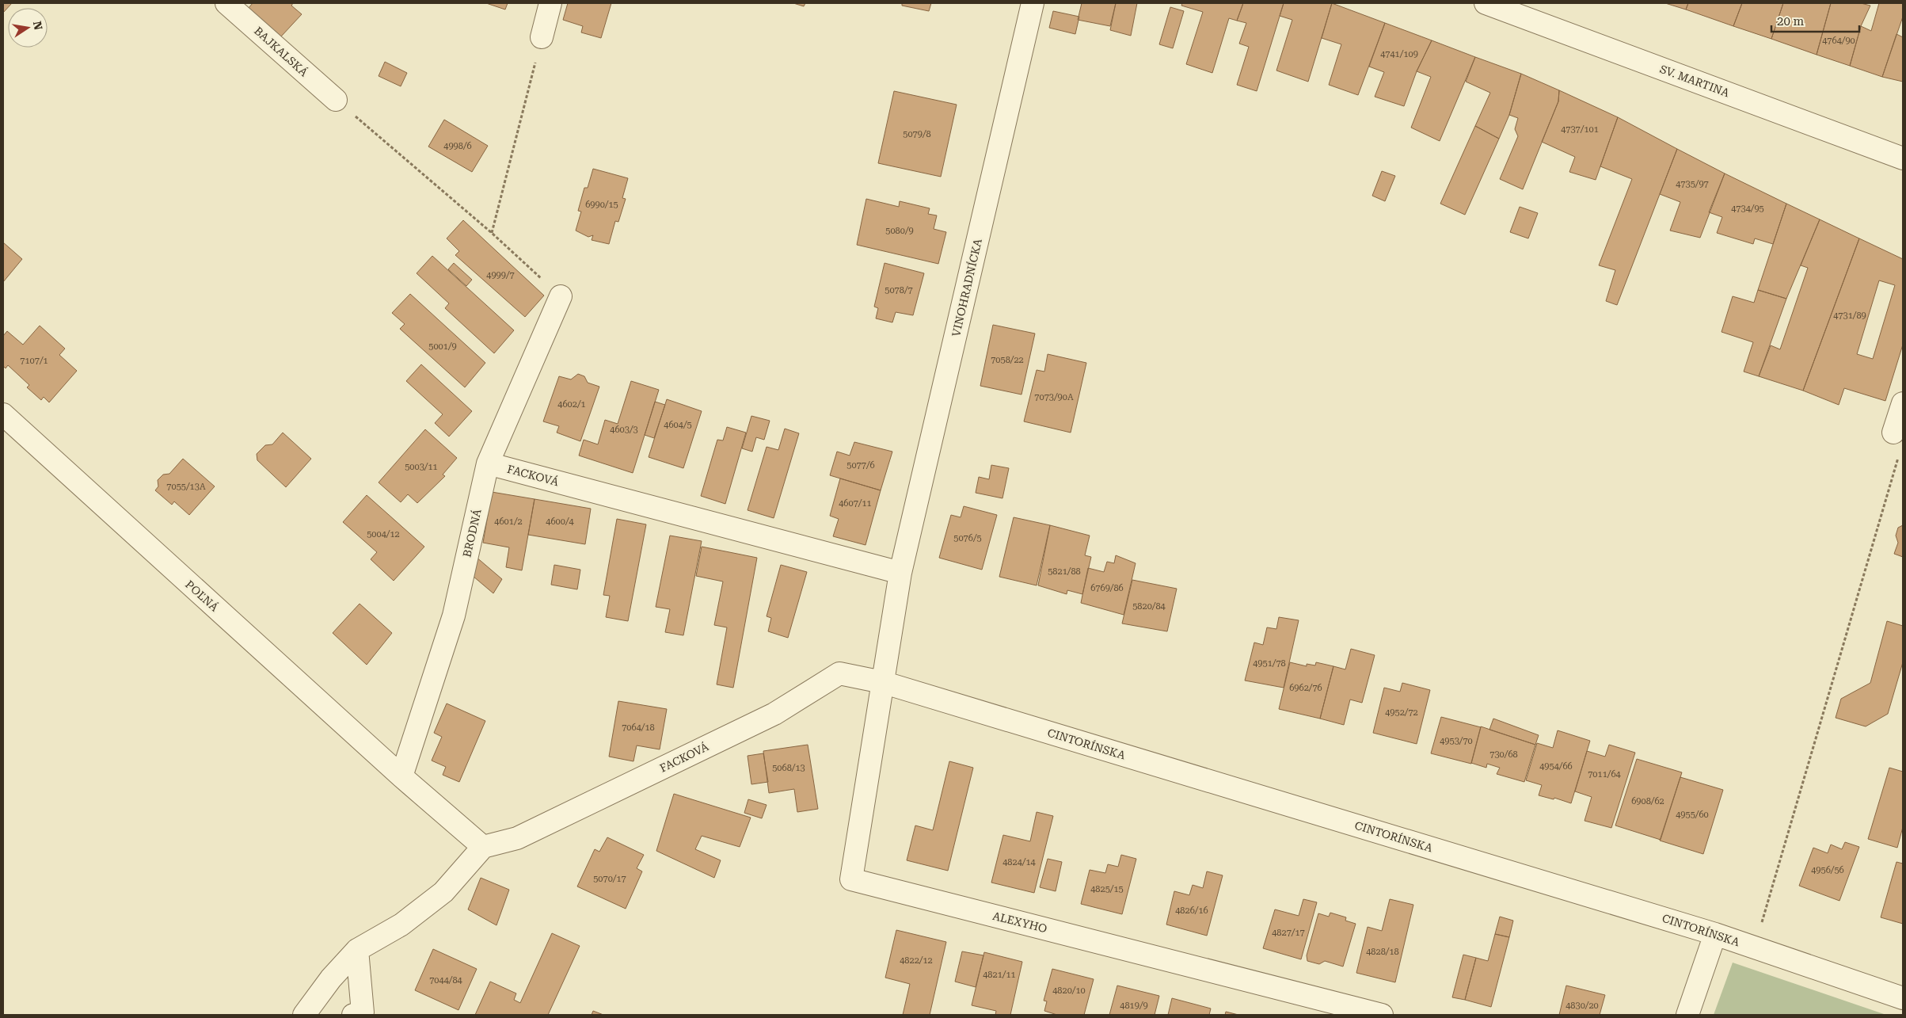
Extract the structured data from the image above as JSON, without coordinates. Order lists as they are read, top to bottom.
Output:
{
  "streets": {
    "street": [
      "BAJKALSKÁ",
      "SV. MARTINA",
      "VINOHRADNÍCKA",
      "FACKOVÁ",
      "BRODNÁ",
      "POĽNÁ",
      "CINTORÍNSKA",
      "ALEXYHO"
    ]
  },
  "crossings": [
    ["VINOHRADNÍCKA", "FACKOVÁ"],
    ["VINOHRADNÍCKA", "CINTORÍNSKA"],
    ["VINOHRADNÍCKA", "ALEXYHO"],
    ["FACKOVÁ", "BRODNÁ"],
    ["FACKOVÁ", "POĽNÁ"],
    ["FACKOVÁ", "CINTORÍNSKA"],
    ["FACKOVÁ", "ALEXYHO"],
    ["BRODNÁ", "POĽNÁ"],
    ["CINTORÍNSKA", "ALEXYHO"]
  ],
  "house_numbers": [
    "4764/90",
    "4741/109",
    "4737/101",
    "5079/8",
    "4998/6",
    "4735/97",
    "6990/15",
    "4734/95",
    "5080/9",
    "4999/7",
    "5078/7",
    "4731/89",
    "5001/9",
    "7058/22",
    "7107/1",
    "7073/90A",
    "4602/1",
    "4604/5",
    "4603/3",
    "5077/6",
    "5003/11",
    "7055/13A",
    "4607/11",
    "4601/2",
    "4600/4",
    "5004/12",
    "5076/5",
    "5821/88",
    "6769/86",
    "5820/84",
    "4951/78",
    "6962/76",
    "4952/72",
    "7064/18",
    "4953/70",
    "730/68",
    "4954/66",
    "5068/13",
    "7011/64",
    "6908/62",
    "4955/60",
    "4824/14",
    "4956/56",
    "5070/17",
    "4825/15",
    "4826/16",
    "4827/17",
    "4828/18",
    "4822/12",
    "4821/11",
    "7044/84",
    "4820/10",
    "4819/9",
    "4830/20"
  ],
  "scale_bar": "20 m",
  "north": "right"
}
